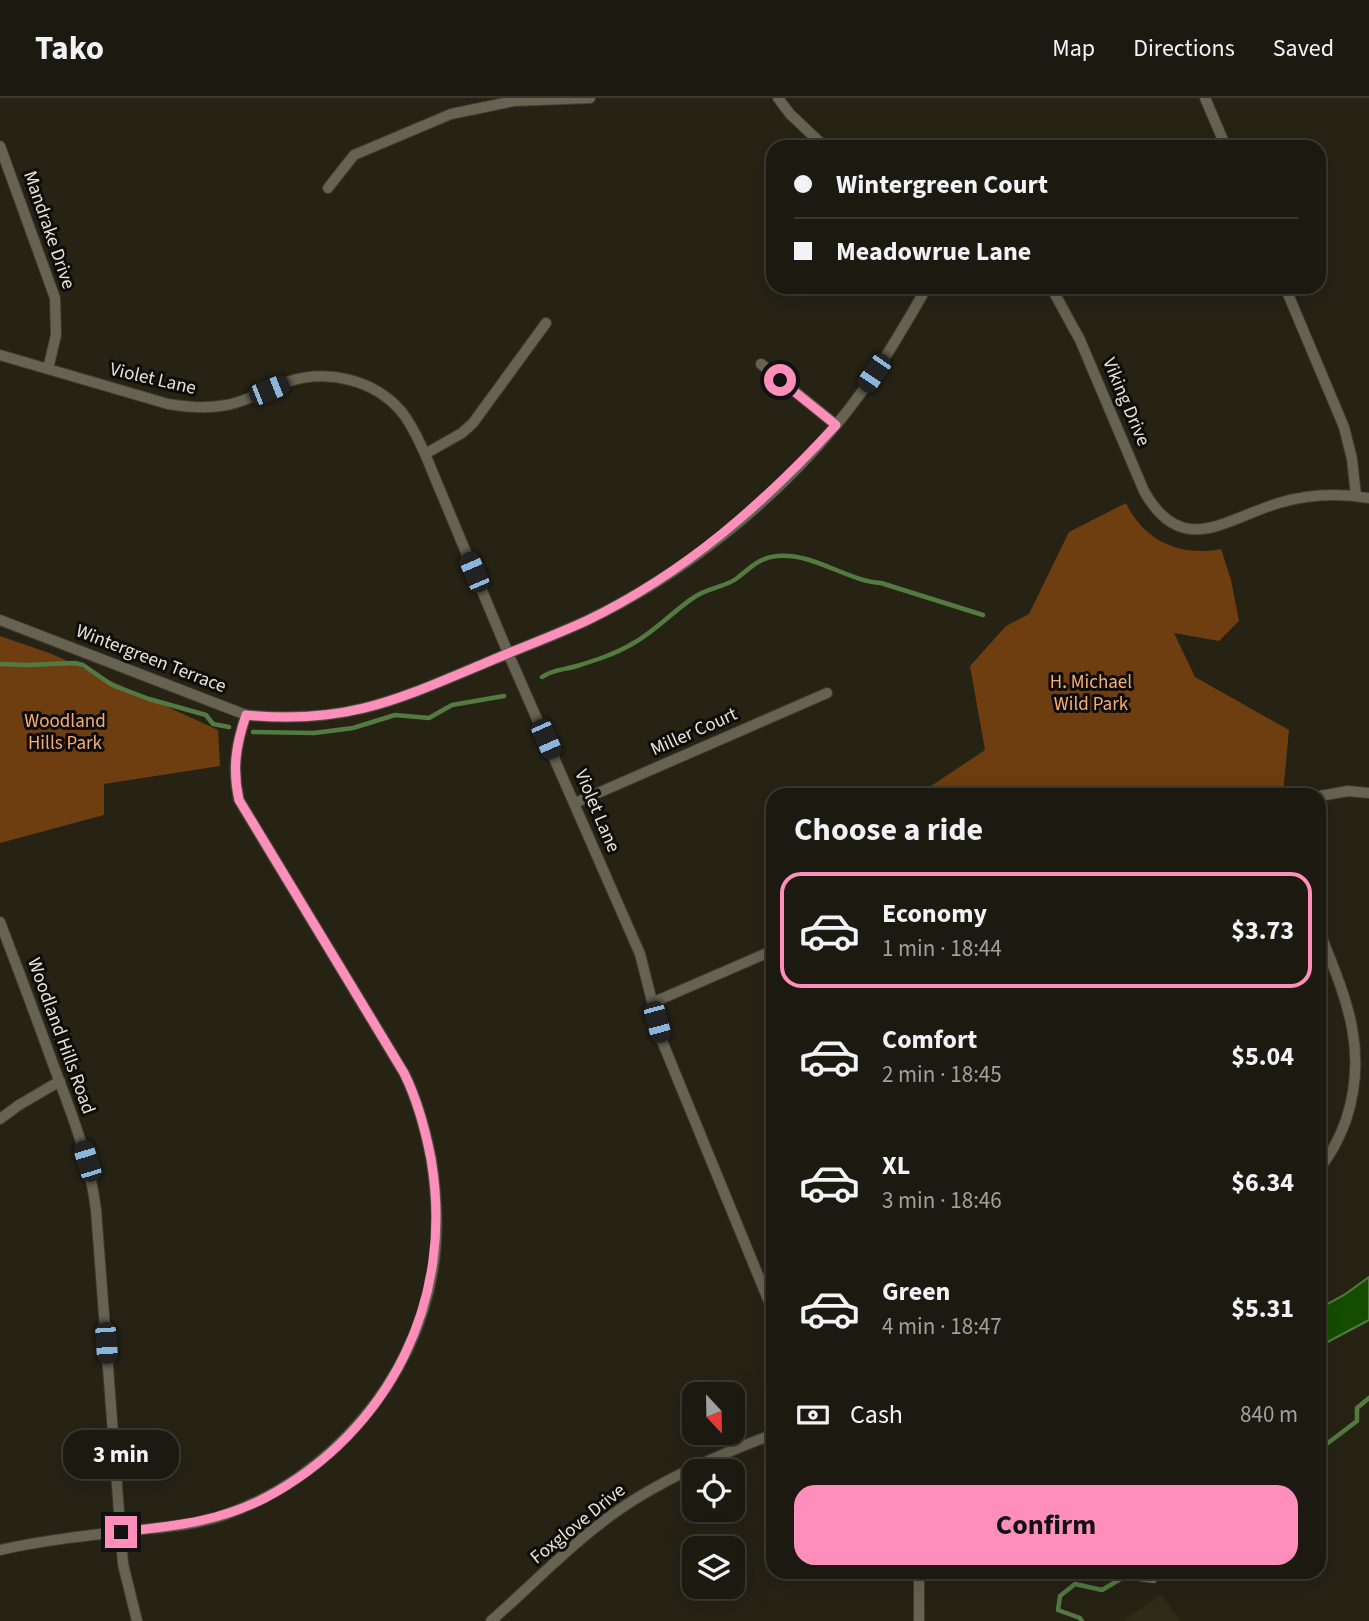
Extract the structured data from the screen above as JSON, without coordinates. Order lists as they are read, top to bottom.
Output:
{
  "streets": {
    "street": [
      "Mandrake Drive",
      "Violet Lane",
      "Viking Drive",
      "Wintergreen Terrace",
      "Miller Court",
      "Woodland Hills Road",
      "Foxglove Drive"
    ]
  },
  "crossings": [
    ["Mandrake Drive", "Violet Lane"],
    ["Violet Lane", "Wintergreen Terrace"],
    ["Violet Lane", "Miller Court"]
  ],
  "parks": ["H. Michael Wild Park", "Woodland Hills Park"],
  "north": "bottom",
  "page": {
    "header": "Tako",
    "nav": ["Map", "Directions", "Saved"],
    "banner": ["Wintergreen Court", "Meadowrue Lane"],
    "heading": "Choose a ride",
    "list": [
      {
        "name": "Economy",
        "note": "1 min · 18:44",
        "value": "$3.73"
      },
      {
        "name": "Comfort",
        "note": "2 min · 18:45",
        "value": "$5.04"
      },
      {
        "name": "XL",
        "note": "3 min · 18:46",
        "value": "$6.34"
      },
      {
        "name": "Green",
        "note": "4 min · 18:47",
        "value": "$5.31"
      }
    ],
    "pay": ["Cash", "840 m"],
    "bubble": "3 min",
    "buttons": "Confirm"
  }
}
